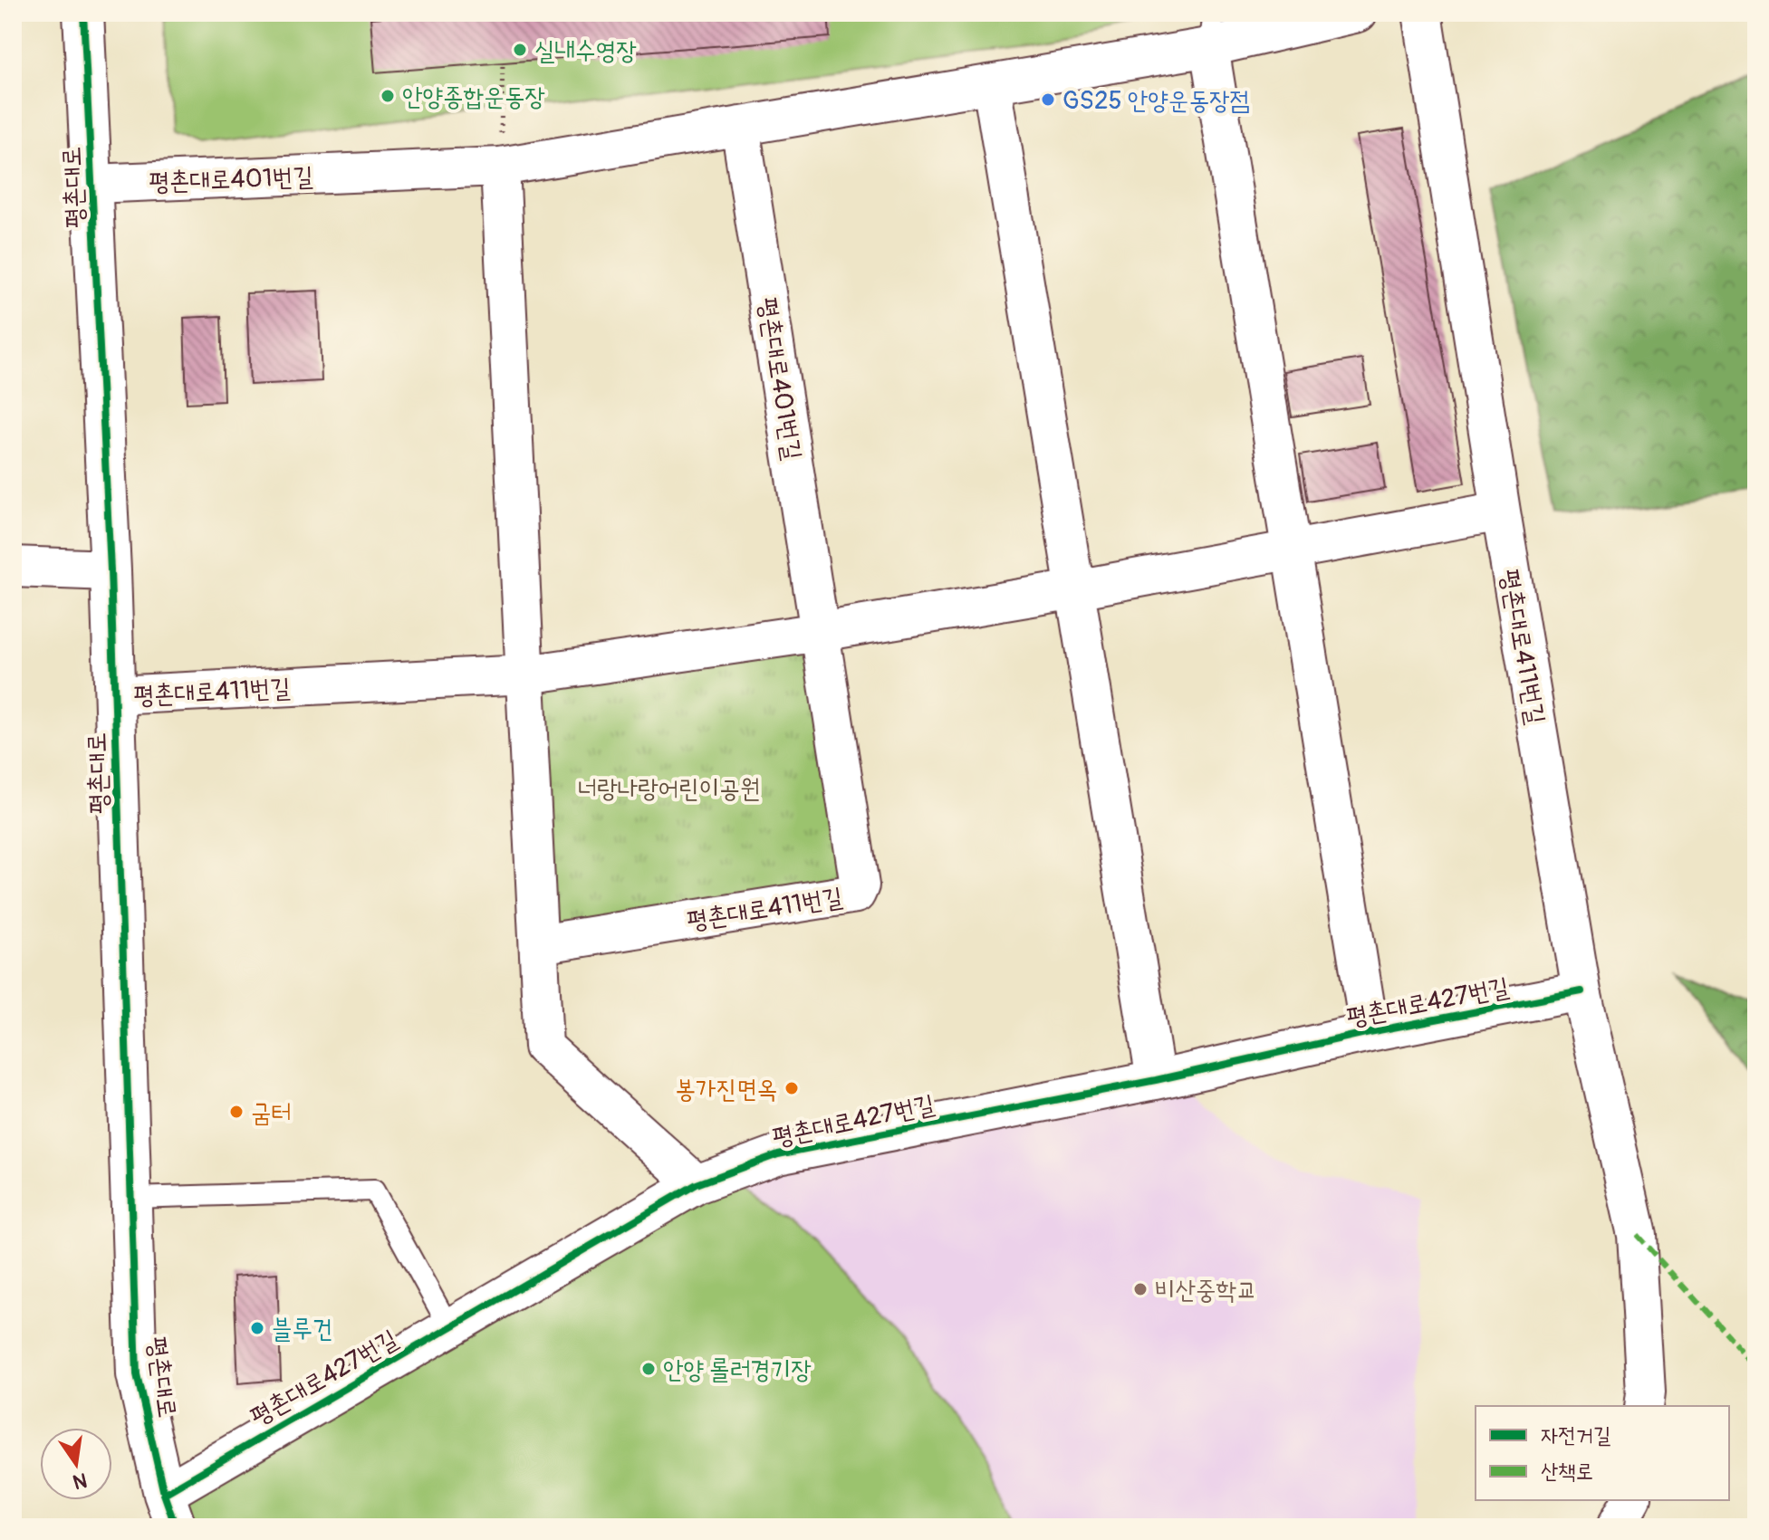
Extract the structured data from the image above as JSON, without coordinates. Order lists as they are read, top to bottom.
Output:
{
  "streets": {
    "street": [
      "평촌대로401번길",
      "평촌대로",
      "평촌대로411번길",
      "평촌대로427번길"
    ]
  },
  "crossings": [
    ["평촌대로401번길", "평촌대로"],
    ["평촌대로401번길", "평촌대로411번길"],
    ["평촌대로", "평촌대로411번길"],
    ["평촌대로", "평촌대로427번길"],
    ["평촌대로411번길", "평촌대로427번길"]
  ],
  "parks": ["너랑나랑어린이공원"],
  "places": [
    "실내수영장",
    "안양종합운동장",
    "GS25 안양운동장점",
    "봉가진면옥",
    "굼터",
    "비산중학교",
    "블루건",
    "안양 롤러경기장"
  ],
  "legend": ["자전거길", "산책로"],
  "north": "bottom"
}
